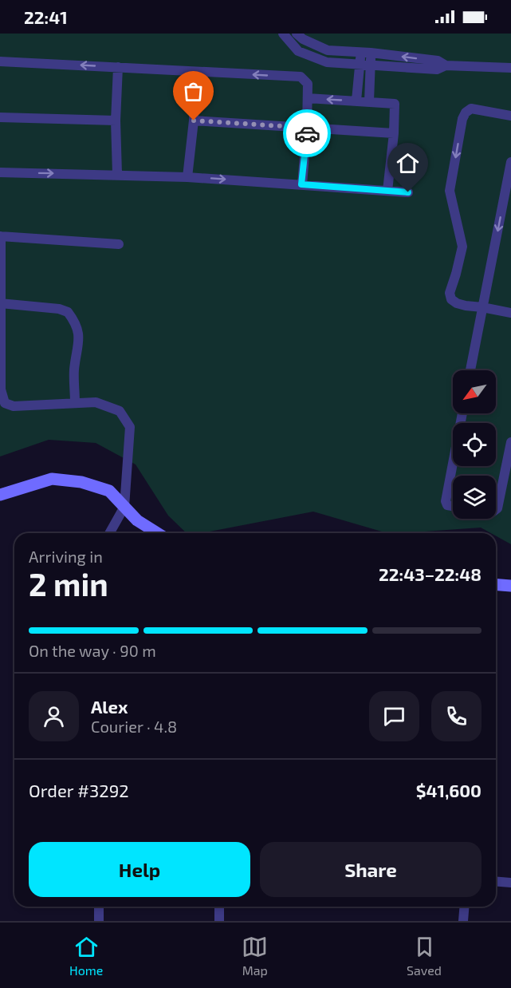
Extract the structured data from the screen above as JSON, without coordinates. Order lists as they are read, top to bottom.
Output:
{
  "north": "bottom left",
  "page": {
    "status": "22:41",
    "heading": ["2 min", "Arriving in", "22:43–22:48"],
    "panel": [
      "Alex",
      "Courier · 4.8",
      "Order #3292",
      "$41,600"
    ],
    "bar": "On the way · 90 m",
    "buttons": ["Help", "Share"],
    "tabs": ["Home", "Map", "Saved"]
  }
}
